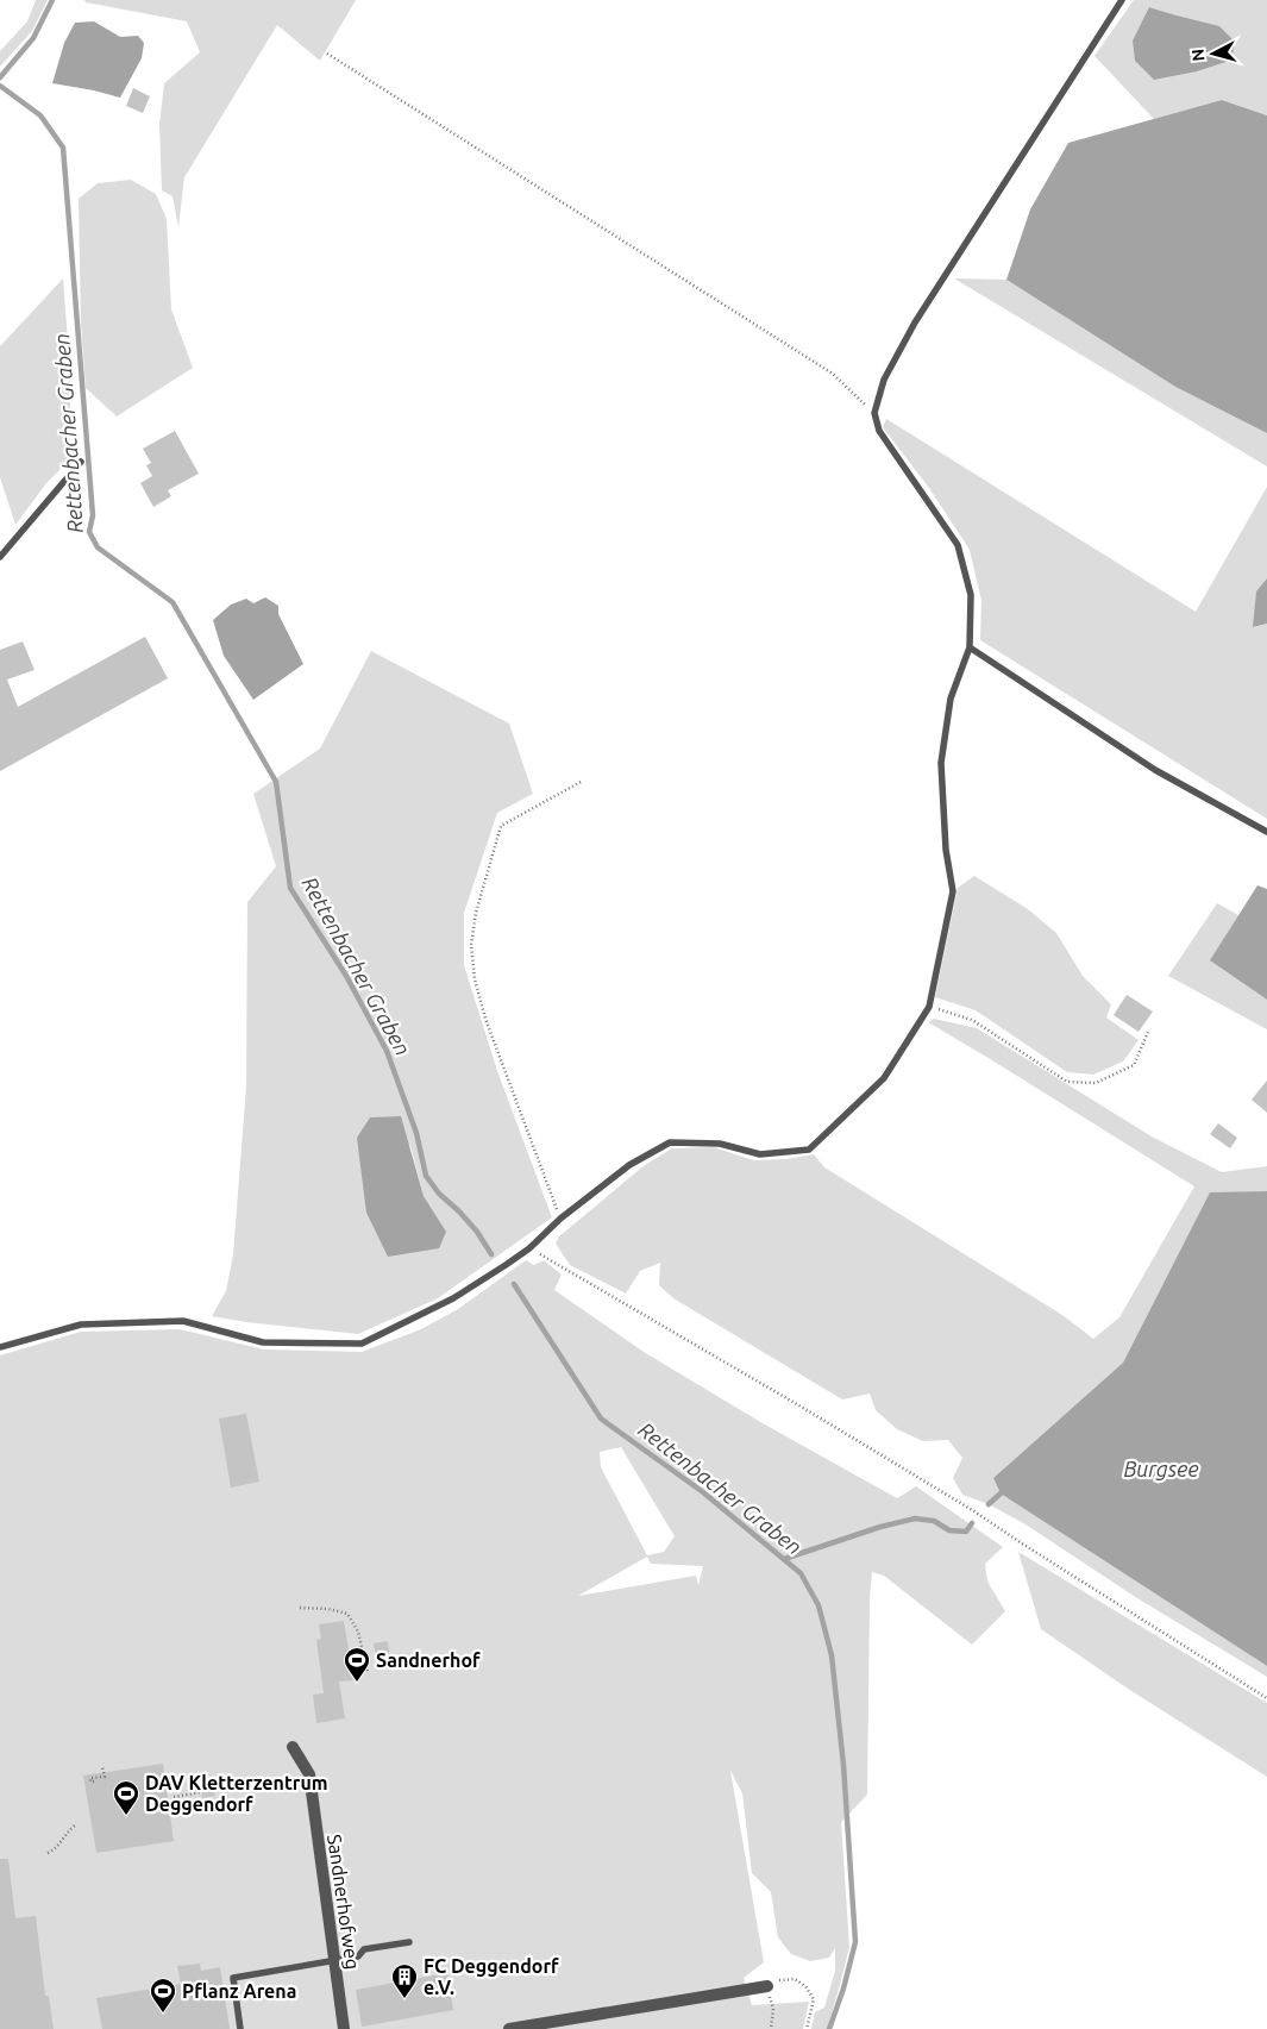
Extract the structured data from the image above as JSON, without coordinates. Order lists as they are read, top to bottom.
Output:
{
  "streets": {
    "street": ["Sandnerhofweg"]
  },
  "water": ["Rettenbacher Graben", "Burgsee"],
  "places": {
    "sports": ["Sandnerhof", "DAV Kletterzentrum Deggendorf", "Pflanz Arena"],
    "building": ["FC Deggendorf e.V."]
  },
  "north": "left"
}
